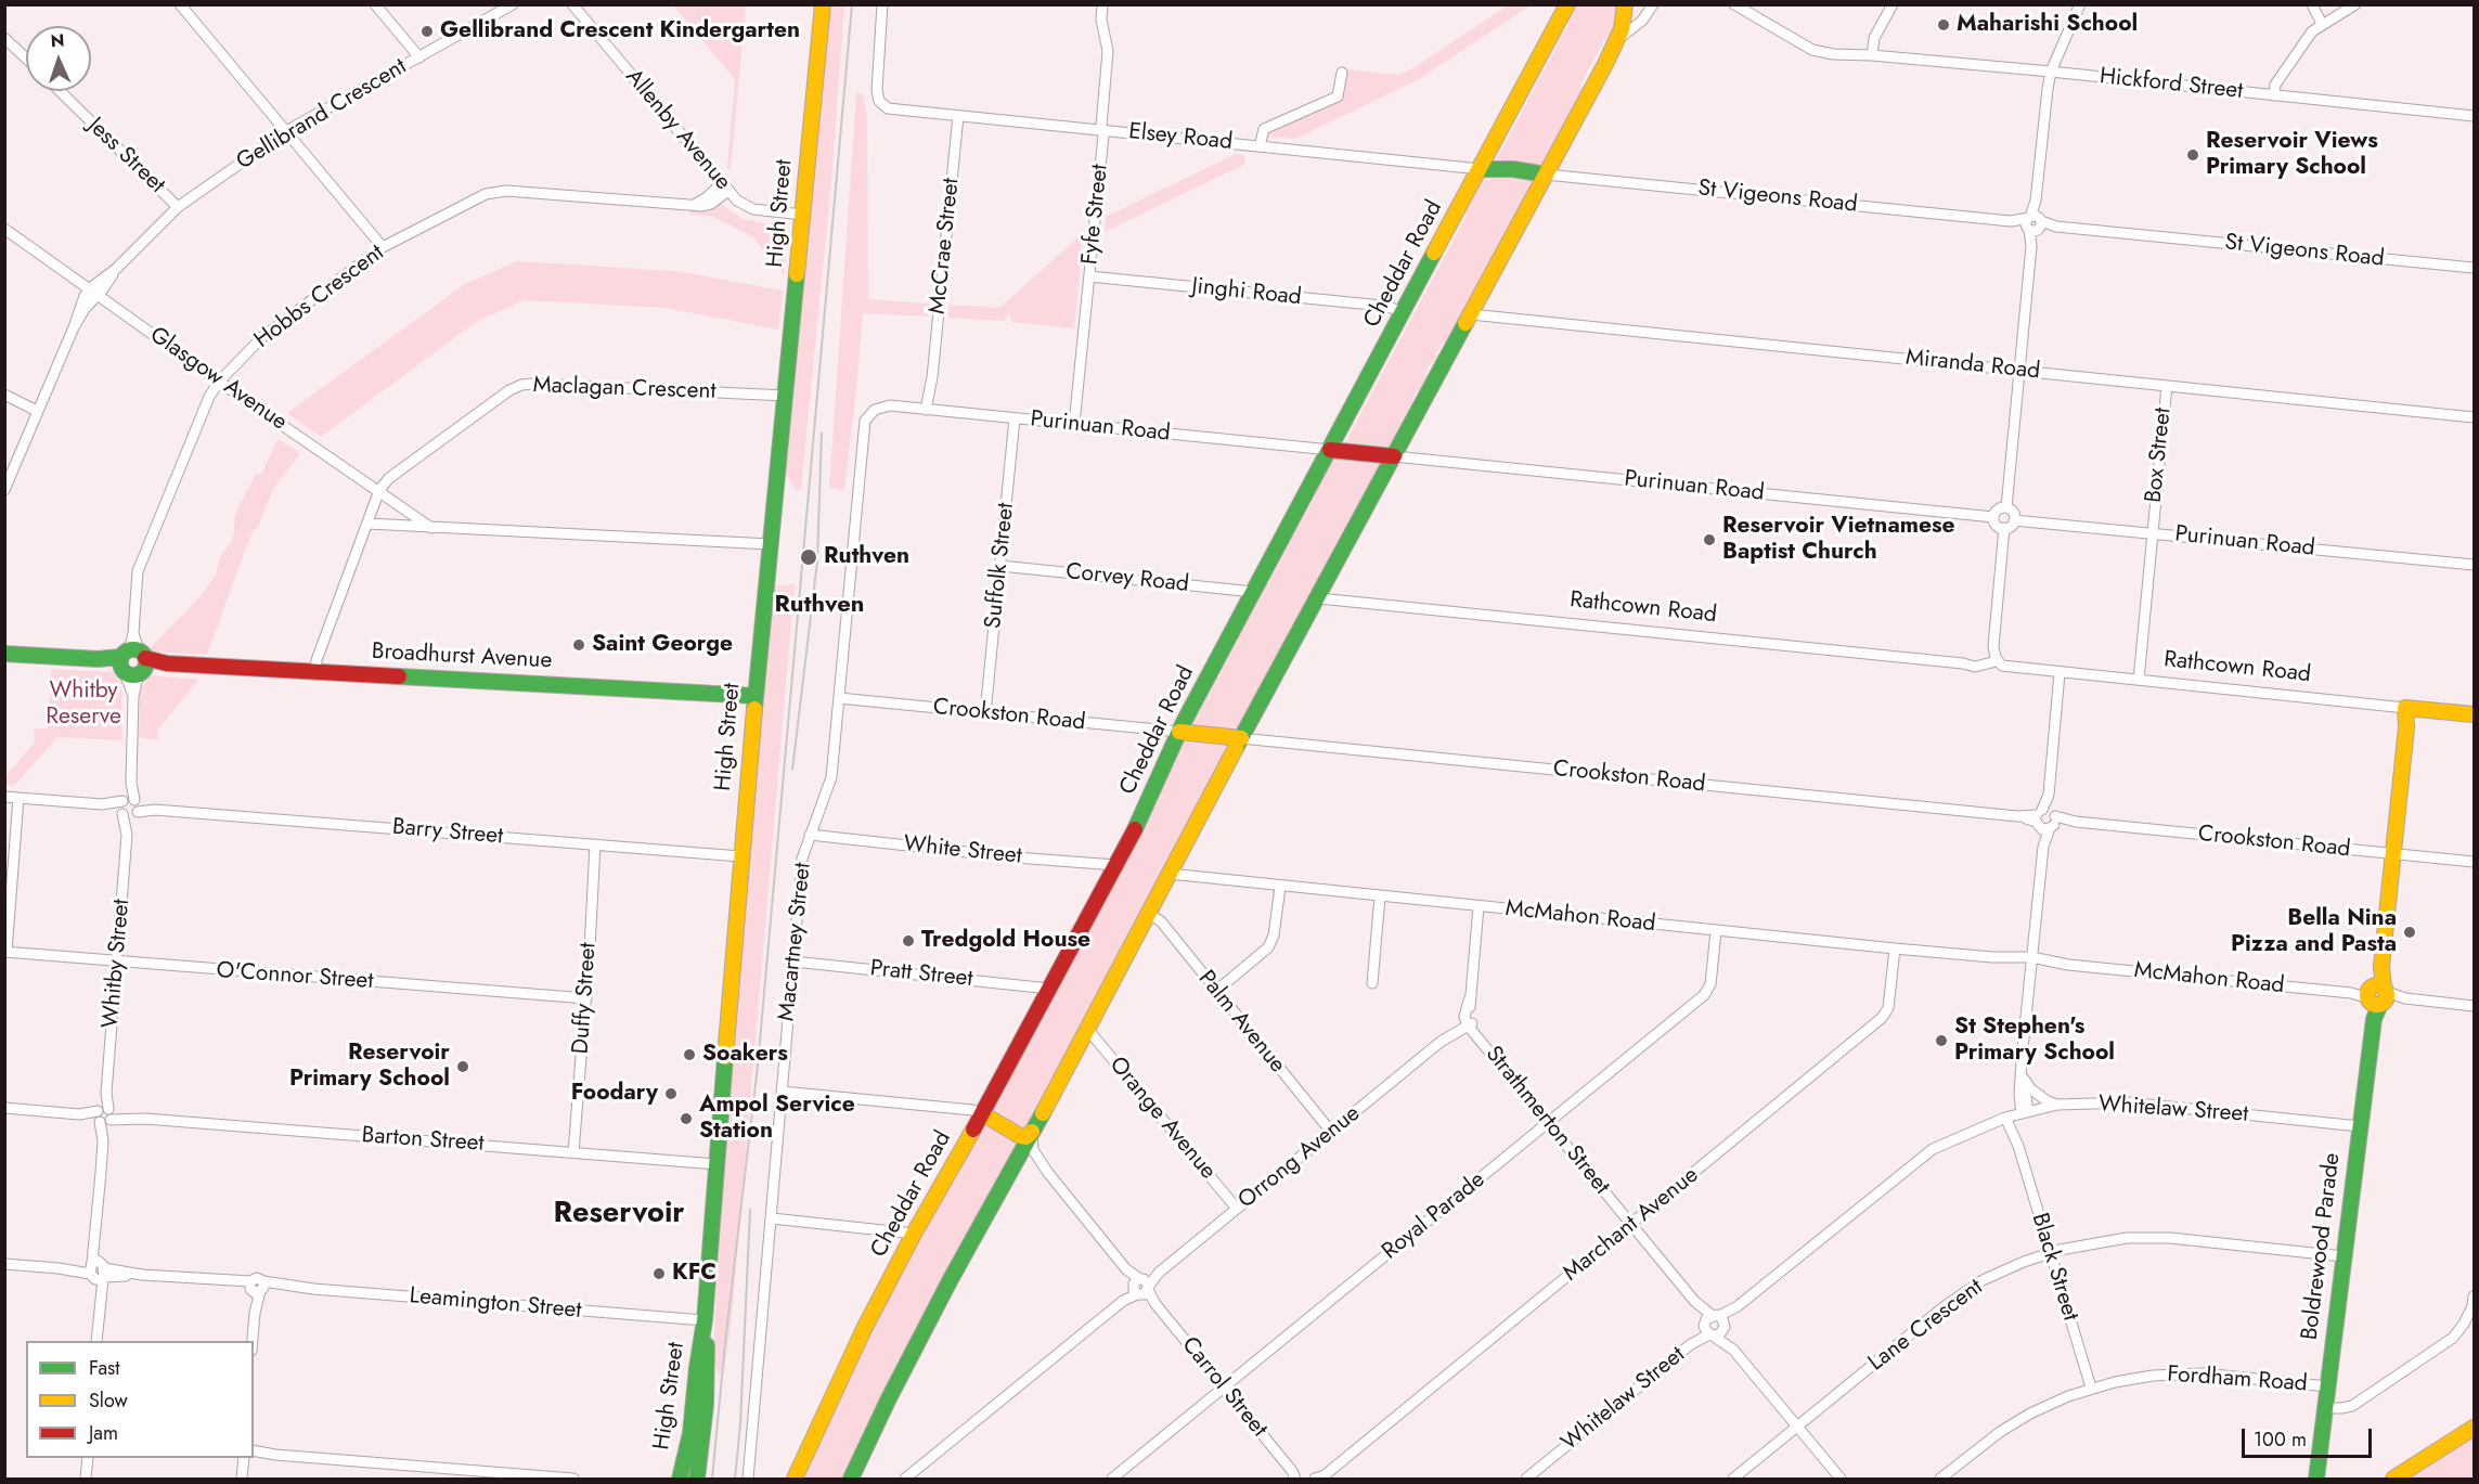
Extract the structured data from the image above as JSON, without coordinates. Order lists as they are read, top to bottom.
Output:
{
  "streets": {
    "main road": [
      "High Street",
      "Cheddar Road",
      "Rathcown Road",
      "Broadhurst Avenue",
      "Boldrewood Parade"
    ],
    "street": [
      "Hickford Street",
      "Gellibrand Crescent",
      "Allenby Avenue",
      "Elsey Road",
      "Jess Street",
      "St Vigeons Road",
      "Fyfe Street",
      "McCrae Street",
      "Jinghi Road",
      "Hobbs Crescent",
      "Miranda Road",
      "Glasgow Avenue",
      "Maclagan Crescent",
      "Purinuan Road",
      "Box Street",
      "Suffolk Street",
      "Corvey Road",
      "Crookston Road",
      "Barry Street",
      "White Street",
      "McMahon Road",
      "Macartney Street",
      "Whitby Street",
      "Pratt Street",
      "O'Connor Street",
      "Duffy Street",
      "Palm Avenue",
      "Whitelaw Street",
      "Orange Avenue",
      "Strathmerton Street",
      "Barton Street",
      "Orrong Avenue",
      "Royal Parade",
      "Marchant Avenue",
      "Black Street",
      "Leamington Street",
      "Lane Crescent",
      "Fordham Road",
      "Carrol Street"
    ]
  },
  "crossings": [
    ["Gellibrand Crescent", "Jess Street"],
    ["Gellibrand Crescent", "Glasgow Avenue"],
    ["Allenby Avenue", "High Street"],
    ["Allenby Avenue", "Hobbs Crescent"],
    ["Elsey Road", "Fyfe Street"],
    ["Elsey Road", "McCrae Street"],
    ["Elsey Road", "Cheddar Road"],
    ["High Street", "Maclagan Crescent"],
    ["High Street", "Broadhurst Avenue"],
    ["High Street", "Barry Street"],
    ["High Street", "Barton Street"],
    ["High Street", "Leamington Street"],
    ["Fyfe Street", "Jinghi Road"],
    ["Fyfe Street", "Purinuan Road"],
    ["McCrae Street", "Purinuan Road"],
    ["Cheddar Road", "Jinghi Road"],
    ["Cheddar Road", "Purinuan Road"],
    ["Cheddar Road", "Corvey Road"],
    ["Cheddar Road", "Crookston Road"],
    ["Cheddar Road", "White Street"],
    ["Cheddar Road", "Pratt Street"],
    ["Hobbs Crescent", "Glasgow Avenue"],
    ["Hobbs Crescent", "Broadhurst Avenue"],
    ["Hobbs Crescent", "Whitby Street"],
    ["Miranda Road", "Box Street"],
    ["Glasgow Avenue", "Maclagan Crescent"],
    ["Maclagan Crescent", "Broadhurst Avenue"],
    ["Purinuan Road", "Box Street"],
    ["Purinuan Road", "Suffolk Street"],
    ["Purinuan Road", "Macartney Street"],
    ["Box Street", "Rathcown Road"],
    ["Suffolk Street", "Corvey Road"],
    ["Suffolk Street", "Crookston Road"],
    ["Rathcown Road", "Boldrewood Parade"],
    ["Broadhurst Avenue", "Whitby Street"],
    ["Crookston Road", "Macartney Street"],
    ["Crookston Road", "Boldrewood Parade"],
    ["Crookston Road", "Black Street"],
    ["Barry Street", "Whitby Street"],
    ["Barry Street", "Duffy Street"],
    ["White Street", "Macartney Street"],
    ["McMahon Road", "Royal Parade"],
    ["McMahon Road", "Marchant Avenue"],
    ["McMahon Road", "Boldrewood Parade"],
    ["McMahon Road", "Black Street"],
    ["Macartney Street", "Pratt Street"],
    ["Whitby Street", "O'Connor Street"],
    ["Whitby Street", "Barton Street"],
    ["Whitby Street", "Leamington Street"],
    ["O'Connor Street", "Duffy Street"],
    ["Duffy Street", "Barton Street"],
    ["Palm Avenue", "Orrong Avenue"],
    ["Whitelaw Street", "Strathmerton Street"],
    ["Whitelaw Street", "Boldrewood Parade"],
    ["Whitelaw Street", "Black Street"],
    ["Orange Avenue", "Orrong Avenue"],
    ["Strathmerton Street", "Orrong Avenue"],
    ["Strathmerton Street", "Royal Parade"],
    ["Strathmerton Street", "Marchant Avenue"],
    ["Strathmerton Street", "Lane Crescent"],
    ["Orrong Avenue", "Carrol Street"],
    ["Royal Parade", "Carrol Street"],
    ["Boldrewood Parade", "Lane Crescent"],
    ["Boldrewood Parade", "Fordham Road"],
    ["Black Street", "Lane Crescent"],
    ["Black Street", "Fordham Road"]
  ],
  "districts": ["Ruthven", "Reservoir"],
  "parks": ["Whitby Reserve"],
  "places": [
    "Maharishi School",
    "Gellibrand Crescent Kindergarten",
    "Reservoir Views Primary School",
    "Reservoir Vietnamese Baptist Church",
    "Ruthven",
    "Saint George",
    "Bella Nina Pizza and Pasta",
    "Tredgold House",
    "St Stephen's Primary School",
    "Soakers",
    "Reservoir Primary School",
    "Foodary",
    "Ampol Service Station",
    "KFC"
  ],
  "legend": ["Fast", "Slow", "Jam"],
  "scale_bar": "100 m",
  "north": "top"
}
